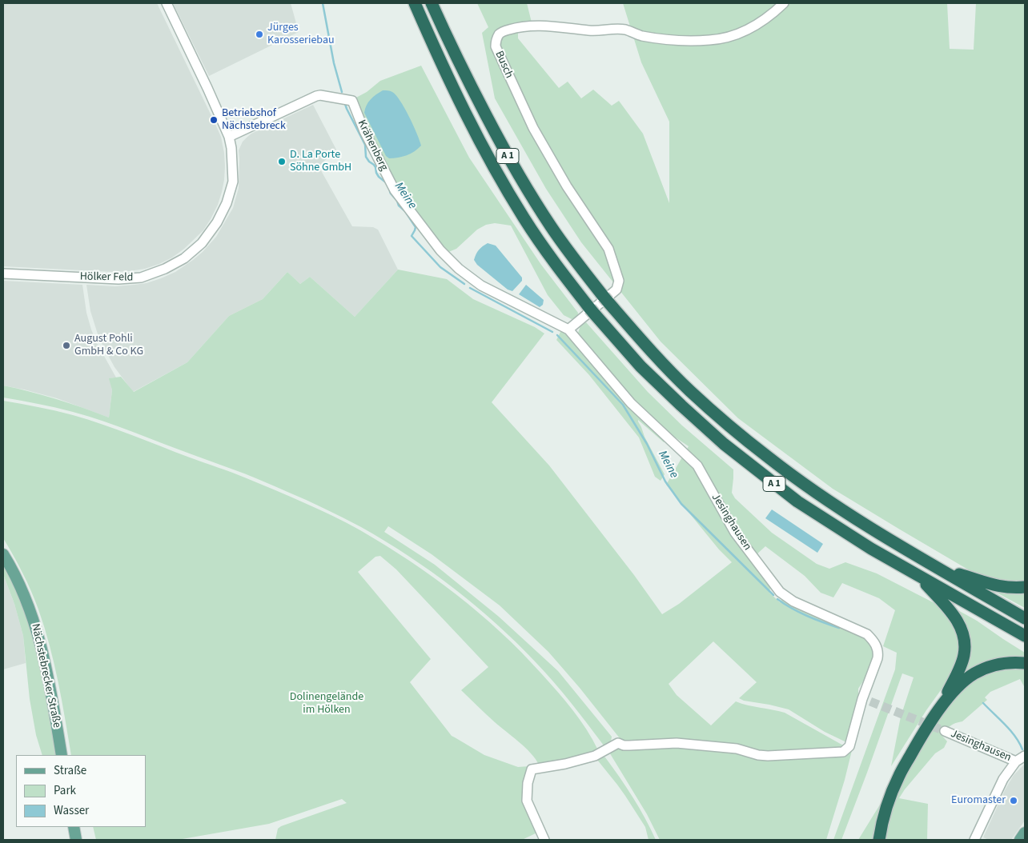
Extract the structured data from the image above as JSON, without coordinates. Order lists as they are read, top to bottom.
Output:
{
  "streets": {
    "highway": ["A 1"],
    "main road": ["Nächstebrecker Straße"],
    "street": [
      "Busch",
      "Krähenberg",
      "Hölker Feld",
      "Jesinghausen"
    ]
  },
  "crossings": [
    ["Busch", "Krähenberg"],
    ["Busch", "Jesinghausen"],
    ["Krähenberg", "Hölker Feld"],
    ["Krähenberg", "Jesinghausen"]
  ],
  "water": ["Meine"],
  "parks": ["Dolinengelände im Hölken"],
  "places": [
    "Jürges Karosseriebau",
    "Betriebshof Nächstebreck",
    "D. La Porte Söhne GmbH",
    "August Pohli GmbH & Co KG",
    "Euromaster"
  ],
  "legend": ["Straße", "Park", "Wasser"]
}
